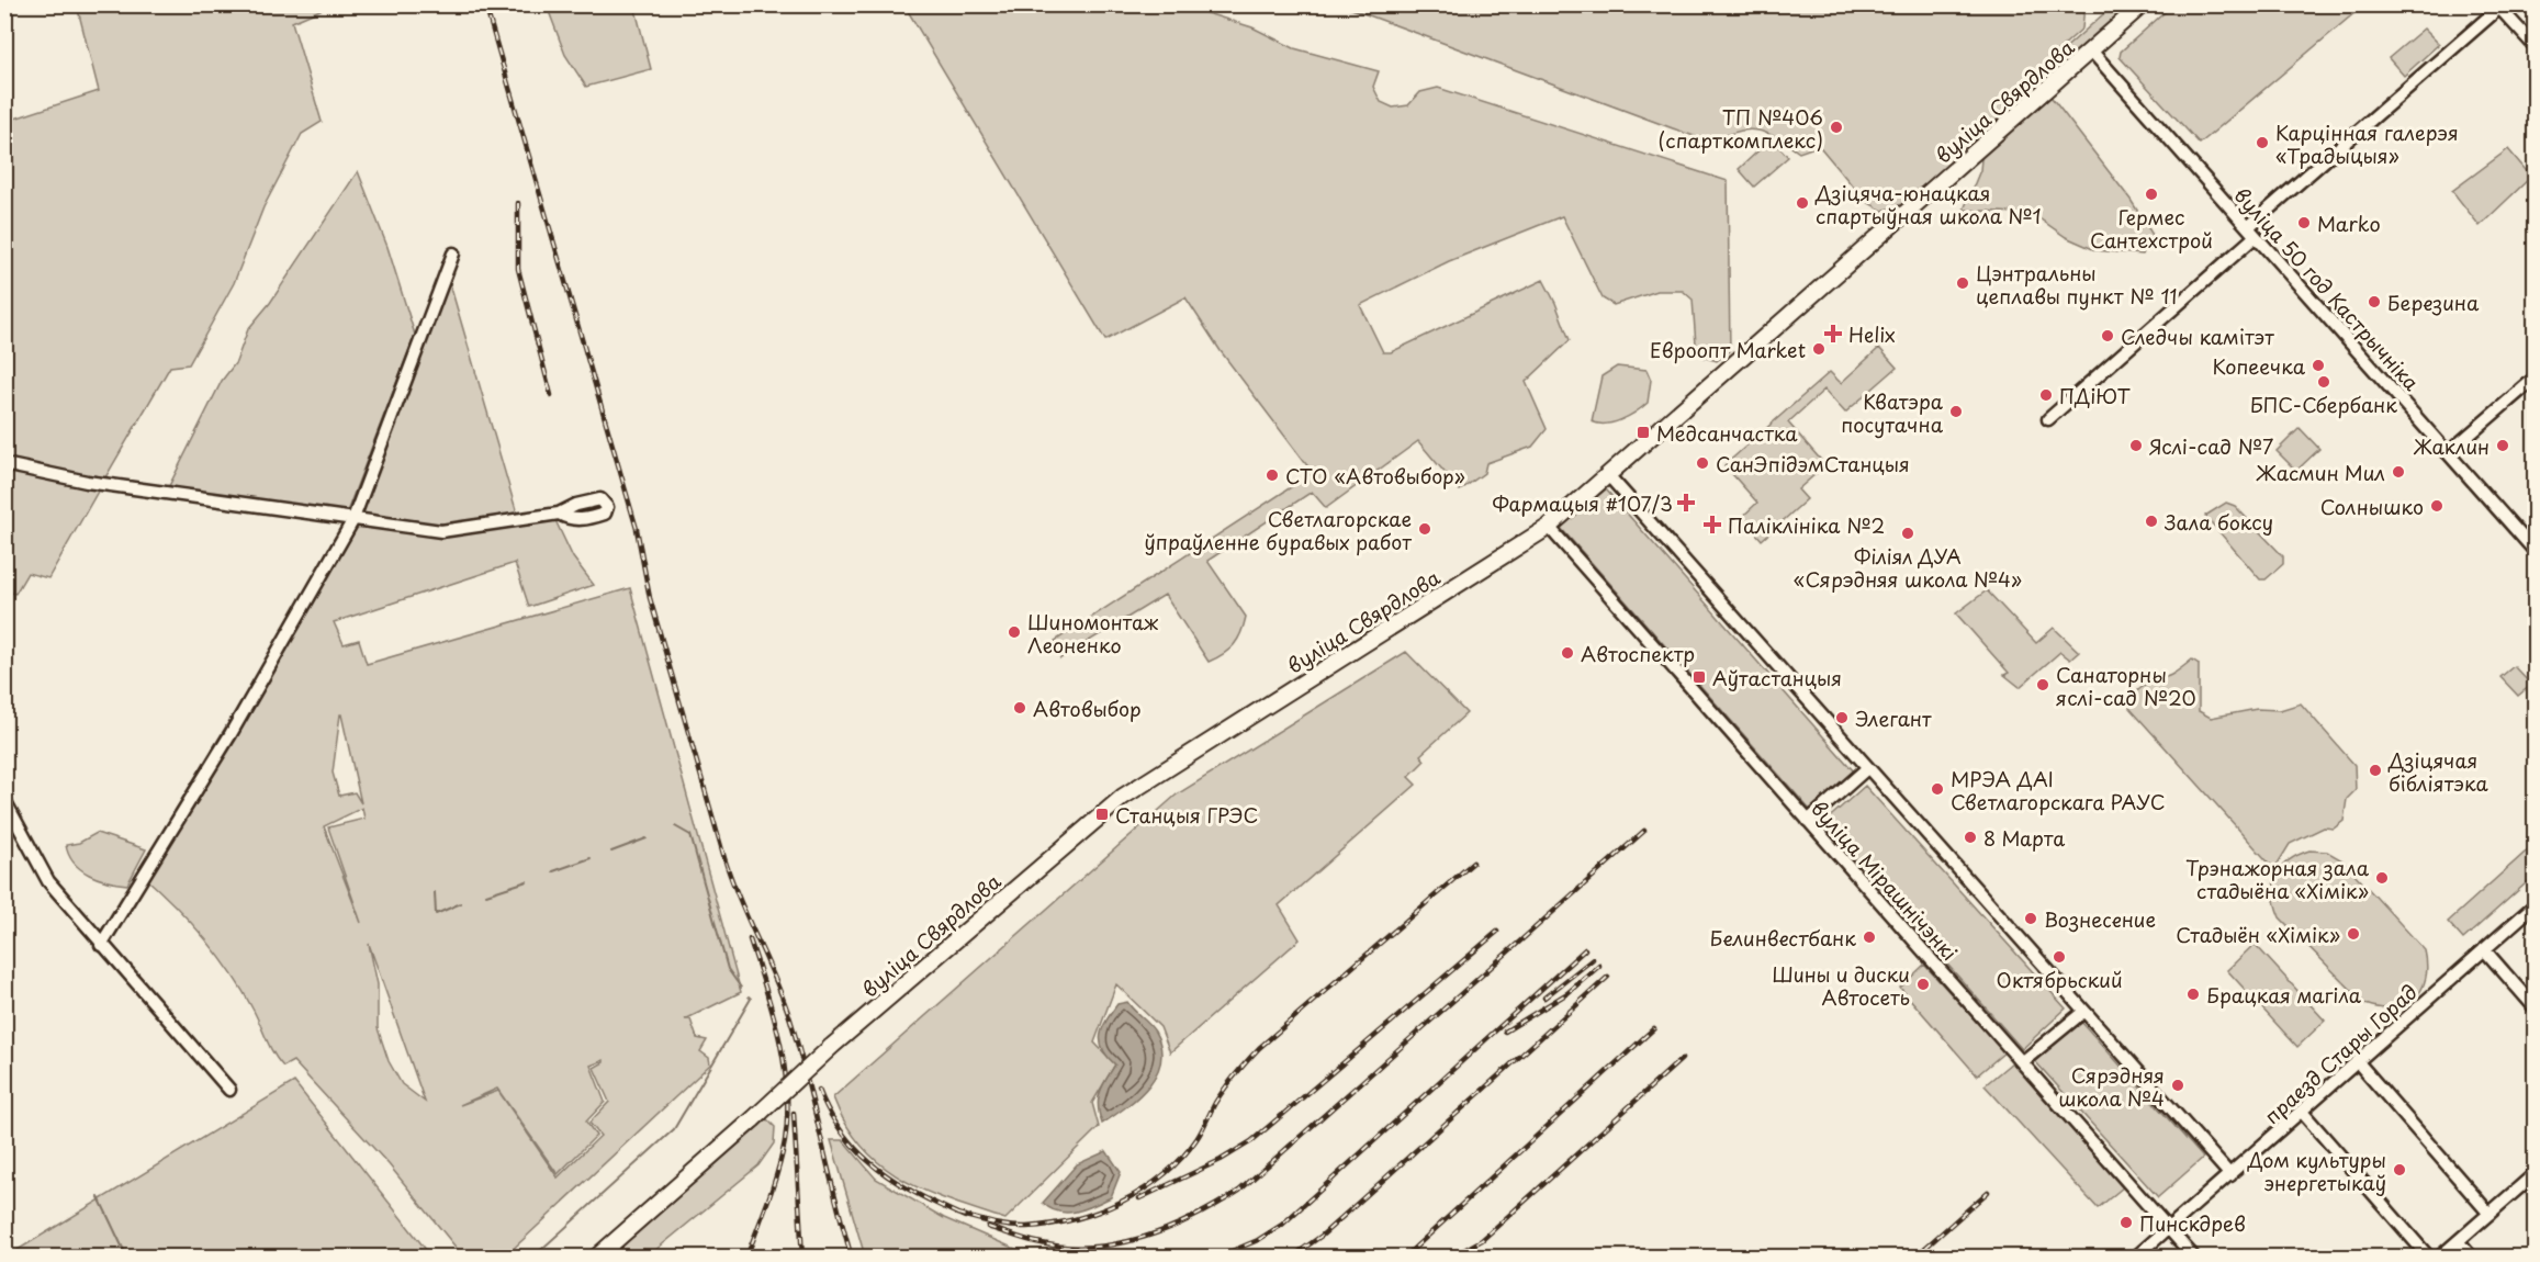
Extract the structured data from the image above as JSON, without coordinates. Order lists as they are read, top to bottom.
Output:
{
  "streets": {
    "main road": ["вуліца Свярдлова"],
    "street": ["вуліца 50 год Кастрычніка", "вуліца Мірашнічэнкі", "праезд Стары Горад"]
  },
  "crossings": [
    ["вуліца Свярдлова", "вуліца 50 год Кастрычніка"],
    ["вуліца Свярдлова", "вуліца Мірашнічэнкі"],
    ["вуліца Мірашнічэнкі", "праезд Стары Горад"]
  ],
  "places": {
    "other": [
      "ТП №406 (спарткомплекс)",
      "Карцінная галерэя «Традыцыя»",
      "Гермес Сантехстрой",
      "Дзіцяча-юнацкая спартыўная школа №1",
      "Marko",
      "Цэнтральны цеплавы пункт № 11",
      "Березина",
      "Следчы камітэт",
      "Евроопт Market",
      "Копеечка",
      "БПС-Сбербанк",
      "ПДіЮТ",
      "Кватэра посутачна",
      "Яслі-сад №7",
      "Жаклин",
      "СанЭпідэмСтанцыя",
      "Жасмин Мил",
      "СТО «Автовыбор»",
      "Солнышко",
      "Зала боксу",
      "Светлагорскае ўпраўленне буравых работ",
      "Філіял ДУА «Сярэдняя школа №4»",
      "Шиномонтаж Леоненко",
      "Автоспектр",
      "Санаторны яслі-сад №20",
      "Автовыбор",
      "Элегант",
      "Дзіцячая бібліятэка",
      "МРЭА ДАІ Светлагорскага РАУС",
      "8 Марта",
      "Трэнажорная зала стадыёна «Хімік»",
      "Вознесение",
      "Стадыён «Хімік»",
      "Белинвестбанк",
      "Октябрьский",
      "Шины и диски Автосеть",
      "Брацкая магіла",
      "Сярэдняя школа №4",
      "Дом культуры энергетыкаў",
      "Пинскдрев"
    ],
    "health": ["Helix", "Фармацыя #107/3", "Паліклініка №2"],
    "transit": ["Медсанчастка", "Аўтастанцыя", "Станцыя ГРЭС"]
  }
}
